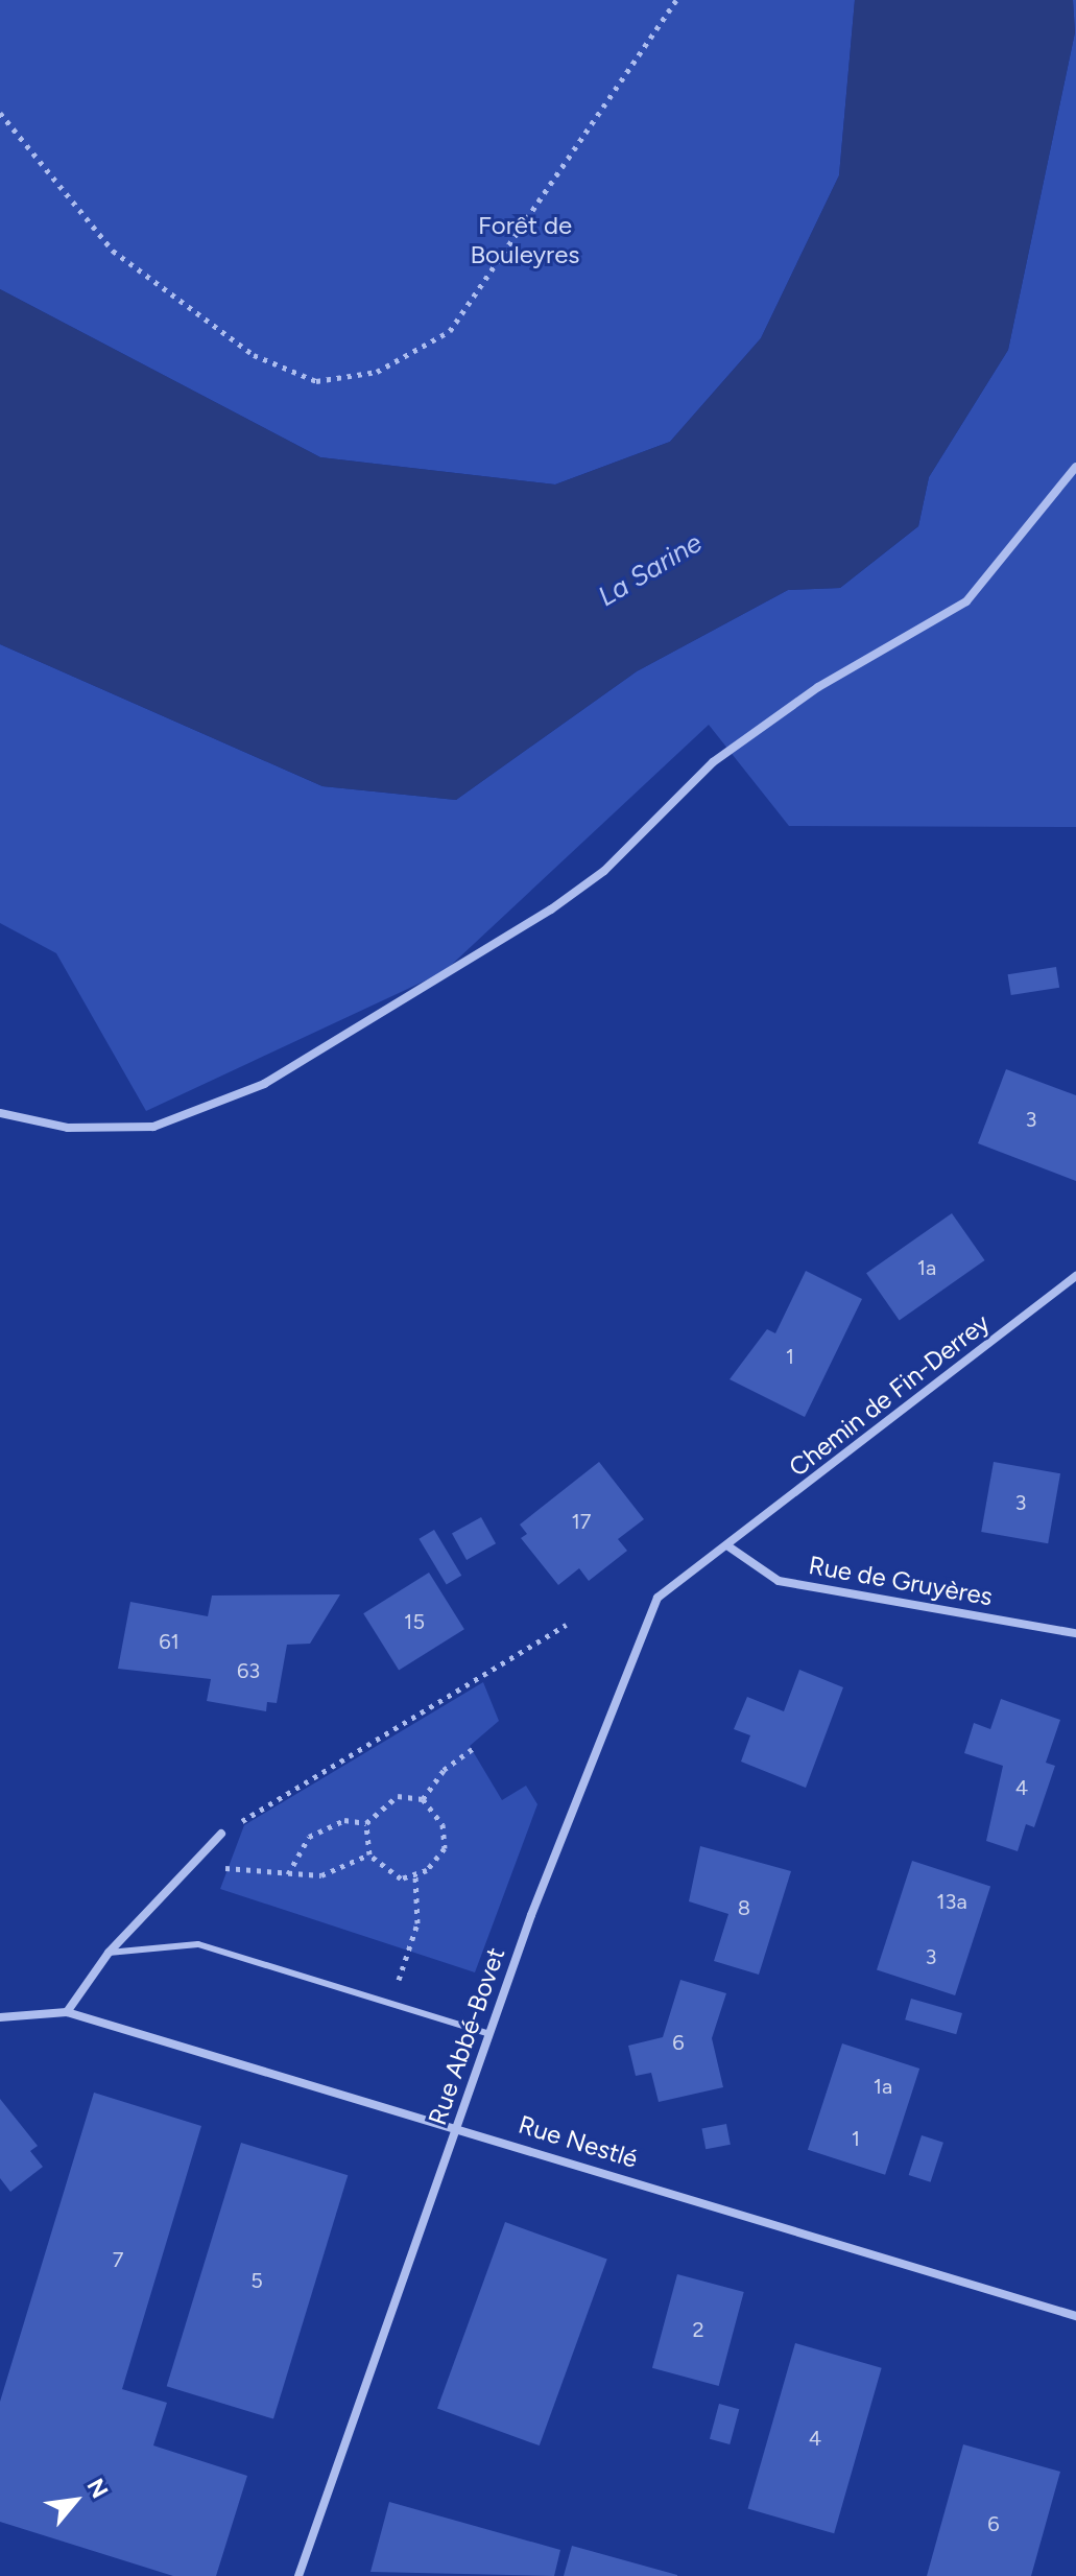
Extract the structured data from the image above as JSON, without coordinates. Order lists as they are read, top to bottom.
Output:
{
  "streets": {
    "street": [
      "Chemin de Fin-Derrey",
      "Rue de Gruyères",
      "Rue Abbé-Bovet",
      "Rue Nestlé"
    ]
  },
  "crossings": [
    ["Chemin de Fin-Derrey", "Rue de Gruyères"],
    ["Chemin de Fin-Derrey", "Rue Abbé-Bovet"],
    ["Rue de Gruyères", "Rue Abbé-Bovet"],
    ["Rue Abbé-Bovet", "Rue Nestlé"]
  ],
  "water": ["La Sarine"],
  "parks": ["Forêt de Bouleyres"],
  "house_numbers": [
    "3",
    "1a",
    "1",
    "3",
    "17",
    "15",
    "61",
    "63",
    "4",
    "13a",
    "8",
    "3",
    "6",
    "1a",
    "1",
    "7",
    "5",
    "2",
    "4",
    "6"
  ],
  "north": "top right"
}
